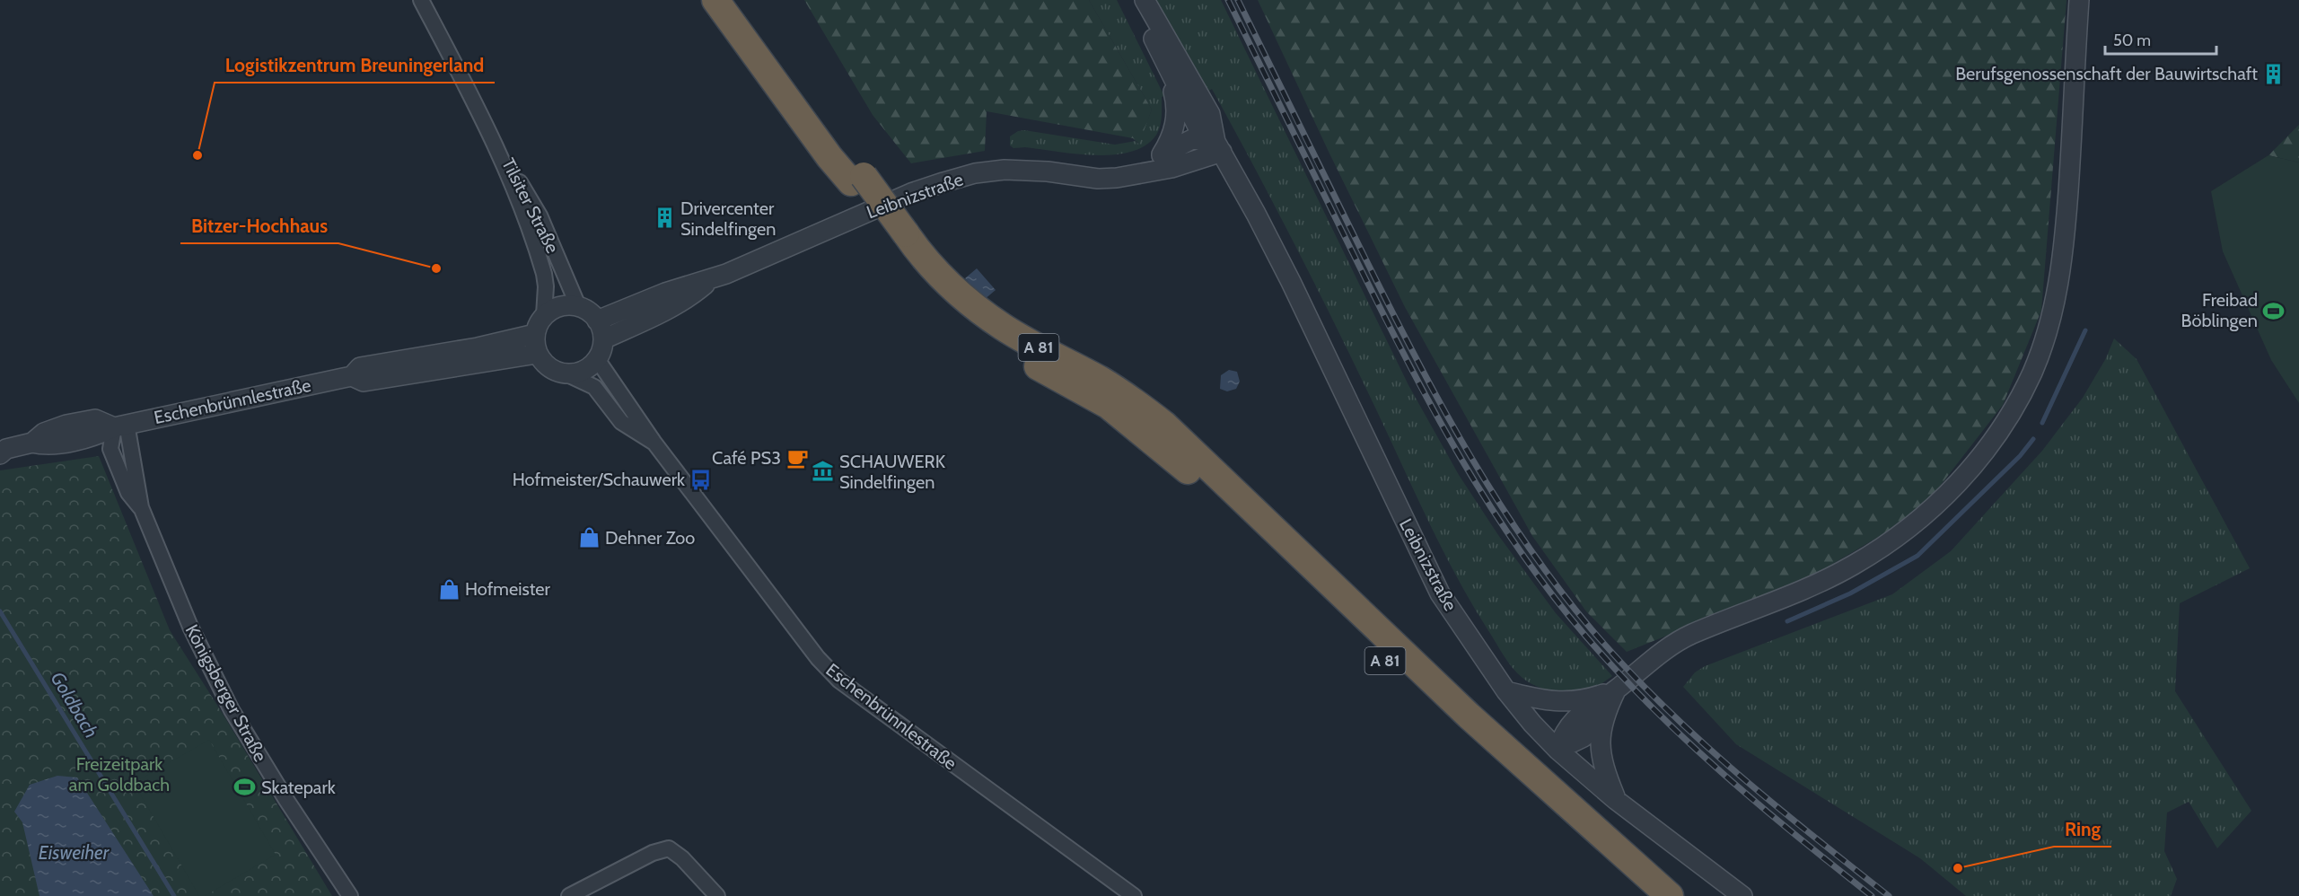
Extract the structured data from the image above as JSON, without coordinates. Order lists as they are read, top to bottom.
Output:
{
  "streets": {
    "highway": ["A 81"],
    "street": [
      "Leibnizstraße",
      "Tilsiter Straße",
      "Eschenbrünnlestraße",
      "Königsberger Straße"
    ]
  },
  "crossings": [
    ["Leibnizstraße", "Tilsiter Straße"],
    ["Leibnizstraße", "Eschenbrünnlestraße"],
    ["Tilsiter Straße", "Eschenbrünnlestraße"],
    ["Eschenbrünnlestraße", "Königsberger Straße"]
  ],
  "water": ["Goldbach", "Eisweiher"],
  "parks": ["Freizeitpark am Goldbach"],
  "places": {
    "building": ["Berufsgenossenschaft der Bauwirtschaft", "Drivercenter Sindelfingen"],
    "other": ["Logistikzentrum Breuningerland", "Bitzer-Hochhaus", "Ring"],
    "sports": ["Freibad Böblingen", "Skatepark"],
    "cafe": ["Café PS3"],
    "museum": ["SCHAUWERK Sindelfingen"],
    "bus stop": ["Hofmeister/Schauwerk"],
    "shop": ["Dehner Zoo", "Hofmeister"]
  },
  "scale_bar": "50 m"
}
